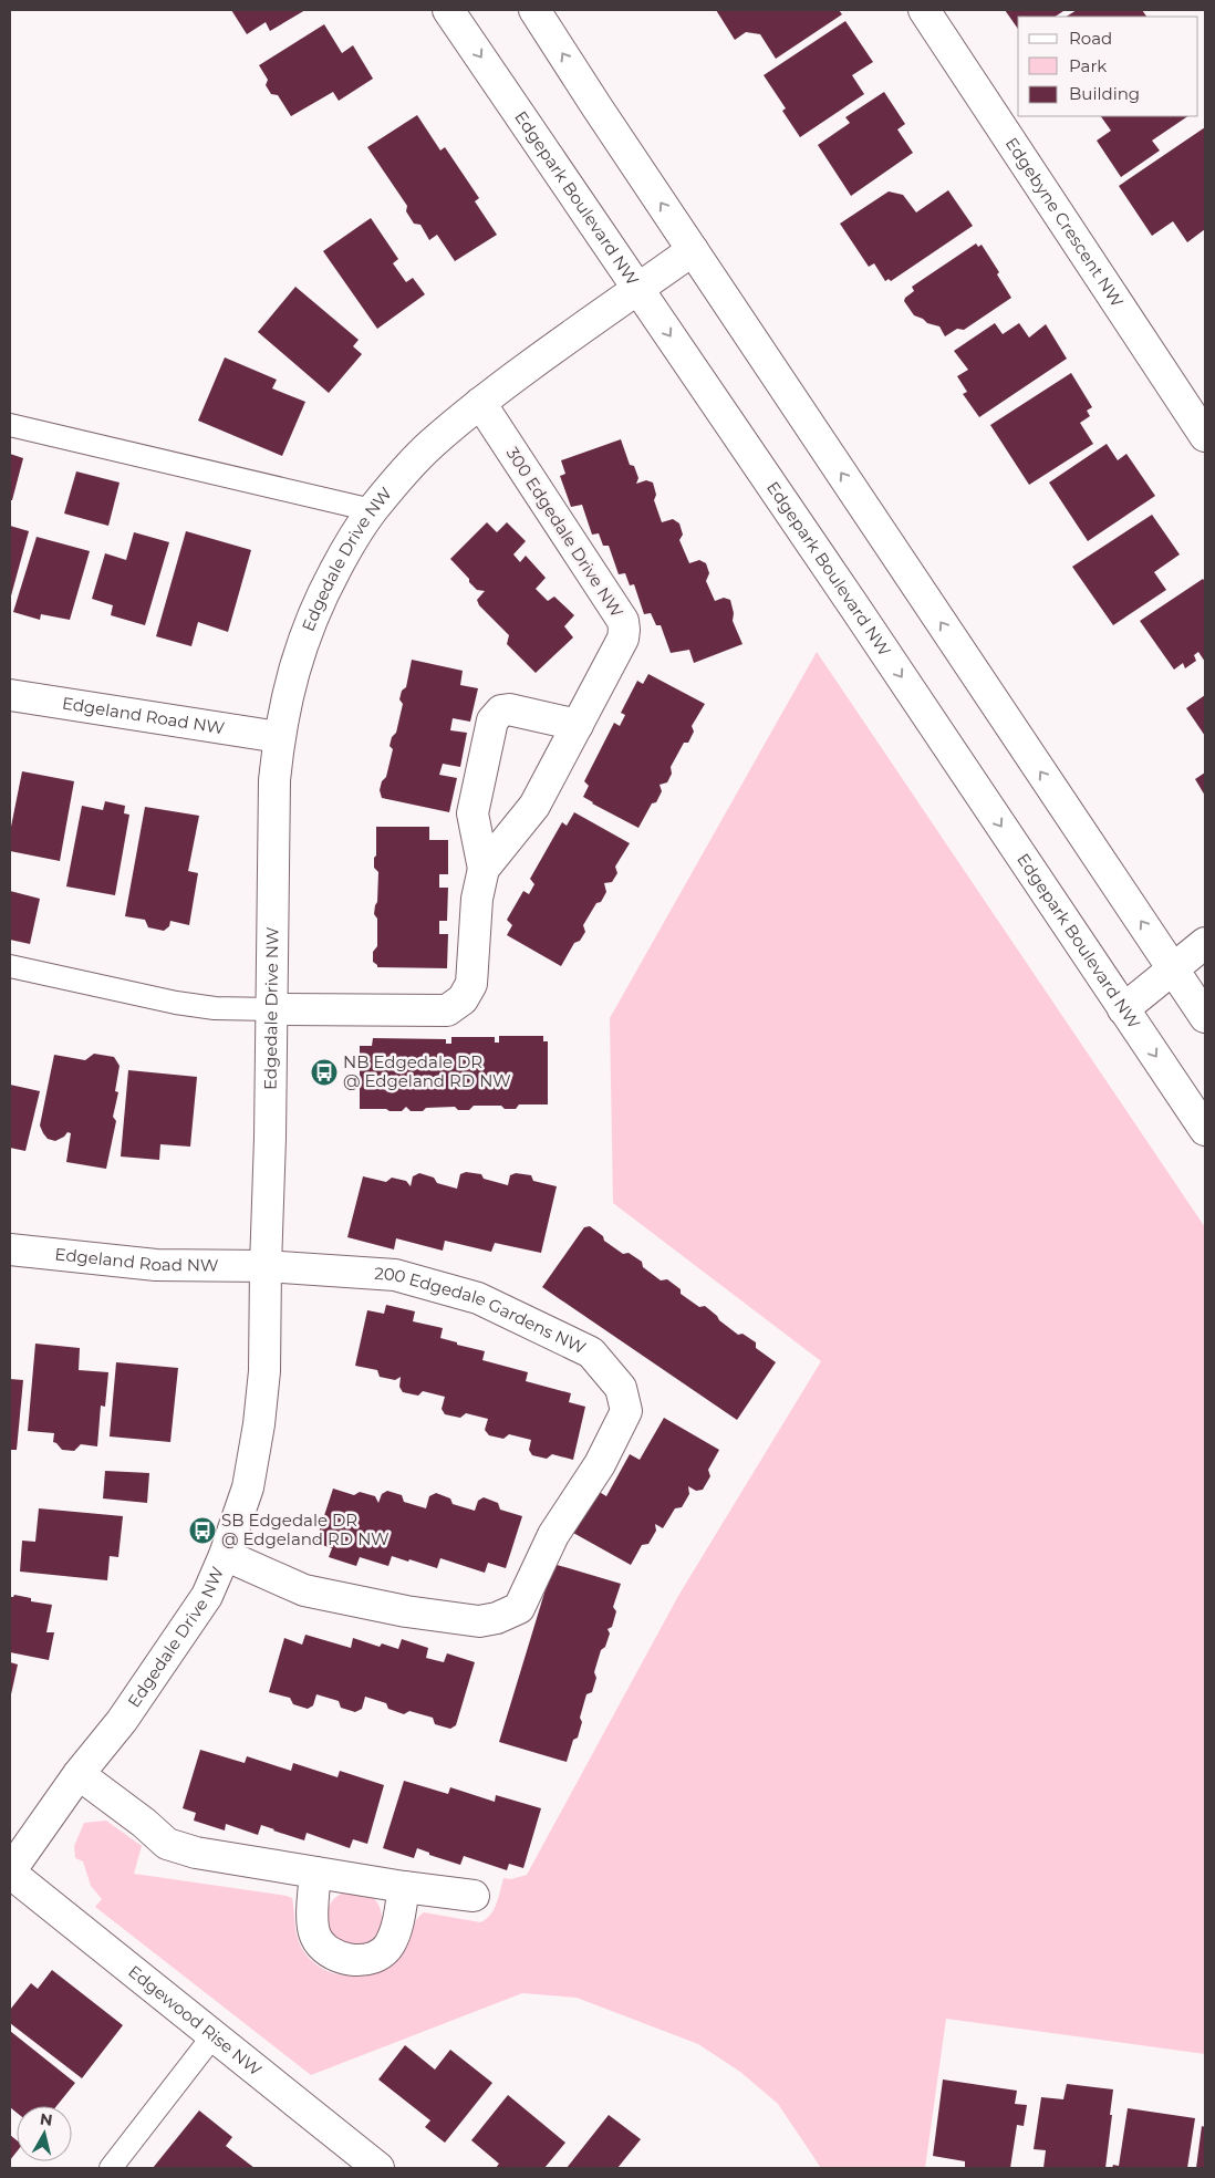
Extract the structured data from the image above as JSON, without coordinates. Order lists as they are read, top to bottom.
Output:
{
  "streets": {
    "street": [
      "Edgepark Boulevard NW",
      "Edgebyne Crescent NW",
      "300 Edgedale Drive NW",
      "Edgedale Drive NW",
      "Edgeland Road NW",
      "200 Edgedale Gardens NW",
      "Edgewood Rise NW"
    ]
  },
  "crossings": [
    ["Edgepark Boulevard NW", "Edgedale Drive NW"],
    ["300 Edgedale Drive NW", "Edgedale Drive NW"],
    ["Edgedale Drive NW", "Edgeland Road NW"],
    ["Edgedale Drive NW", "200 Edgedale Gardens NW"],
    ["Edgedale Drive NW", "Edgewood Rise NW"],
    ["Edgeland Road NW", "200 Edgedale Gardens NW"]
  ],
  "places": {
    "bus stop": ["NB Edgedale DR @ Edgeland RD NW", "SB Edgedale DR @ Edgeland RD NW"]
  },
  "legend": ["Road", "Park", "Building"],
  "north": "top"
}
